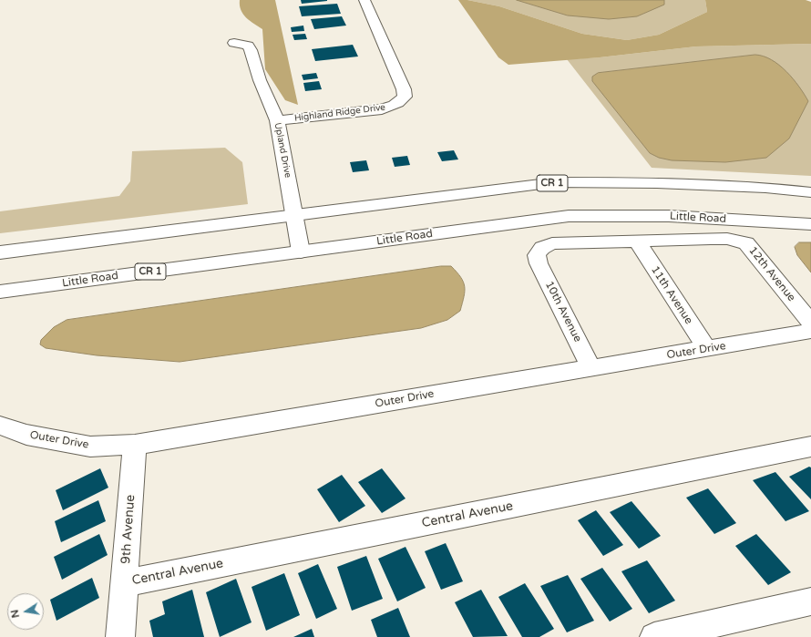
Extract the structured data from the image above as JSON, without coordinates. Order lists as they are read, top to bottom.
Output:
{
  "streets": {
    "street": [
      "Highland Ridge Drive",
      "Upland Drive",
      "CR 1",
      "Little Road",
      "12th Avenue",
      "11th Avenue",
      "10th Avenue",
      "Outer Drive",
      "Central Avenue",
      "9th Avenue"
    ]
  },
  "crossings": [
    ["Highland Ridge Drive", "Upland Drive"],
    ["Upland Drive", "CR 1"],
    ["Upland Drive", "Little Road"],
    ["12th Avenue", "11th Avenue"],
    ["12th Avenue", "10th Avenue"],
    ["11th Avenue", "10th Avenue"],
    ["11th Avenue", "Outer Drive"],
    ["10th Avenue", "Outer Drive"],
    ["Outer Drive", "9th Avenue"],
    ["Central Avenue", "9th Avenue"]
  ],
  "north": "left"
}
